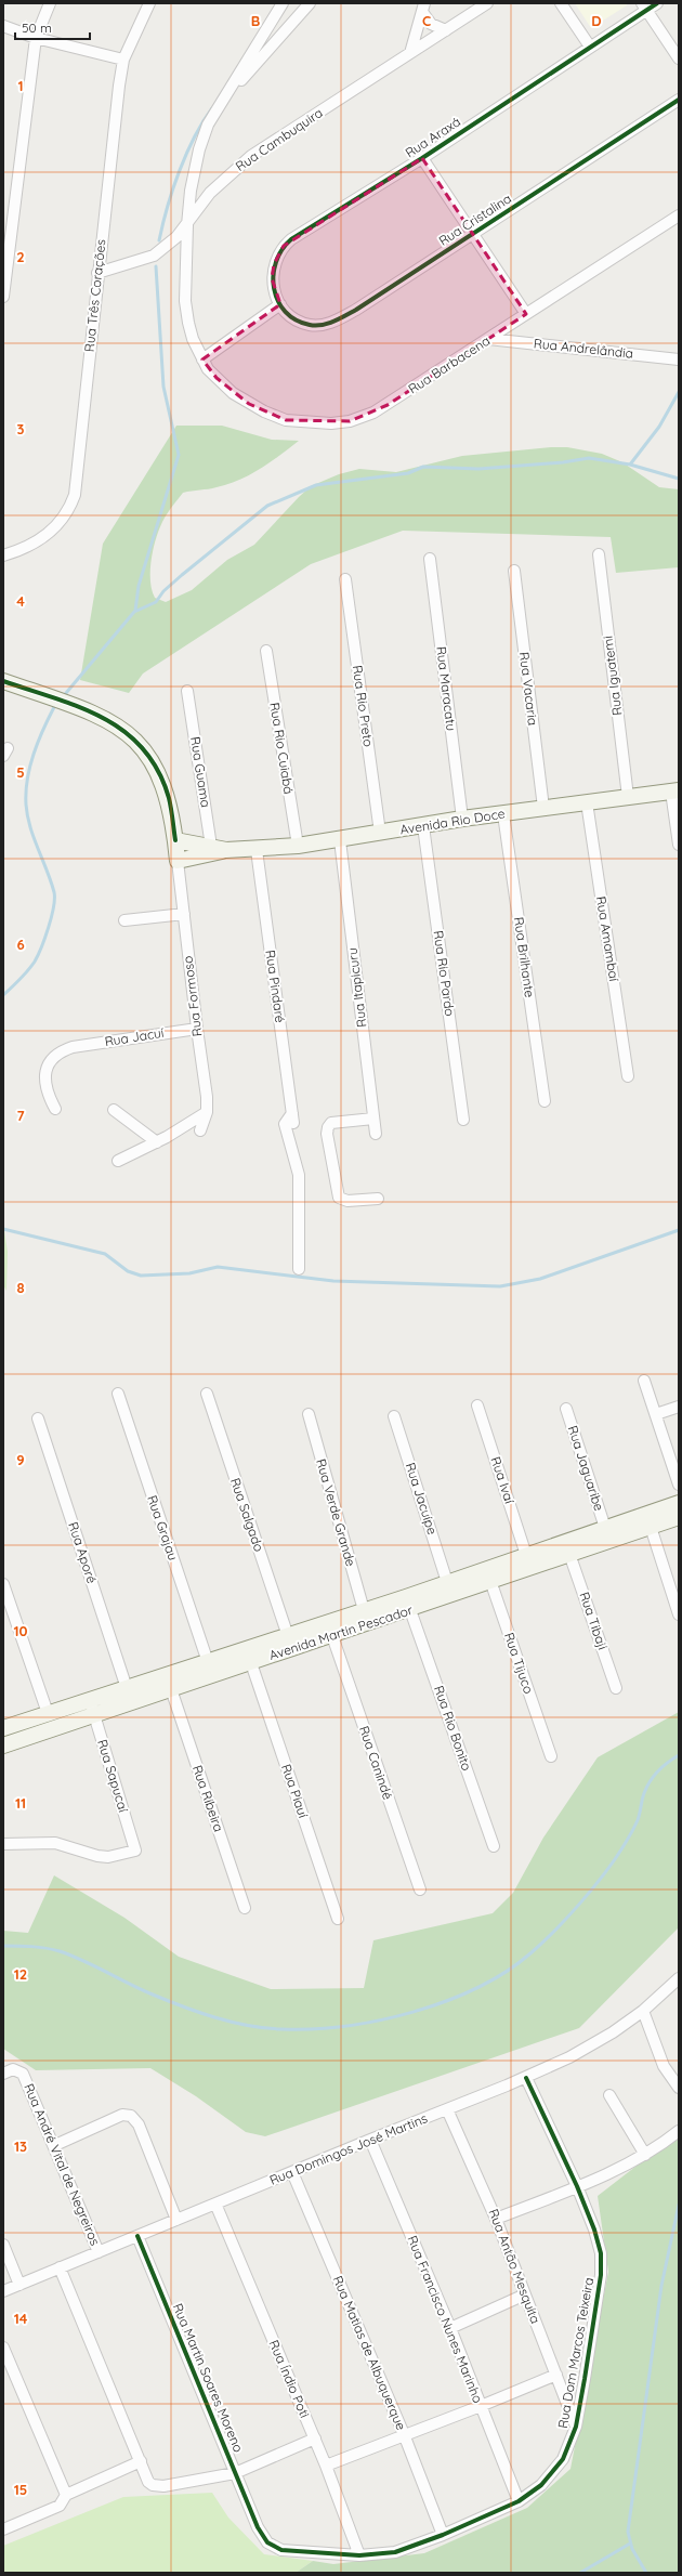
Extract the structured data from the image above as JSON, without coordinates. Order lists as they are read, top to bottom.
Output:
{
  "streets": {
    "street": [
      "Rua Araxá",
      "Rua Cambuquira",
      "Rua Cristalina",
      "Rua Três Corações",
      "Rua Andrelândia",
      "Rua Barbacena",
      "Rua Iguatemi",
      "Rua Maracatu",
      "Rua Vacaria",
      "Rua Rio Preto",
      "Rua Rio Cuiabá",
      "Rua Guama",
      "Avenida Rio Doce",
      "Rua Amambaí",
      "Rua Brilhante",
      "Rua Rio Pardo",
      "Rua Pindaré",
      "Rua Itapicuru",
      "Rua Formoso",
      "Rua Jacuí",
      "Rua Jaguaribe",
      "Rua Ivaí",
      "Rua Jacuípe",
      "Rua Verde Grande",
      "Rua Salgado",
      "Rua Grajau",
      "Rua Aporé",
      "Rua Tibaji",
      "Avenida Martin Pescador",
      "Rua Tijuco",
      "Rua Rio Bonito",
      "Rua Canindé",
      "Rua Sapucaí",
      "Rua Piauí",
      "Rua Ribeira",
      "Rua Domingos José Martins",
      "Rua André Vital de Negreiros",
      "Rua Antão Mesquita",
      "Rua Francisco Nunes Marinho",
      "Rua Matias de Albuquerque",
      "Rua Dom Marcos Teixeira",
      "Rua Martin Soares Moreno",
      "Rua Índio Poti"
    ]
  },
  "crossings": [
    ["Rua Araxá", "Rua Cristalina"],
    ["Rua Cambuquira", "Rua Três Corações"],
    ["Rua Andrelândia", "Rua Barbacena"],
    ["Rua Iguatemi", "Avenida Rio Doce"],
    ["Rua Maracatu", "Avenida Rio Doce"],
    ["Rua Vacaria", "Avenida Rio Doce"],
    ["Rua Rio Preto", "Avenida Rio Doce"],
    ["Rua Rio Cuiabá", "Avenida Rio Doce"],
    ["Rua Guama", "Avenida Rio Doce"],
    ["Avenida Rio Doce", "Rua Amambaí"],
    ["Avenida Rio Doce", "Rua Brilhante"],
    ["Avenida Rio Doce", "Rua Rio Pardo"],
    ["Avenida Rio Doce", "Rua Pindaré"],
    ["Avenida Rio Doce", "Rua Itapicuru"],
    ["Avenida Rio Doce", "Rua Formoso"],
    ["Rua Formoso", "Rua Jacuí"],
    ["Rua Jaguaribe", "Avenida Martin Pescador"],
    ["Rua Ivaí", "Avenida Martin Pescador"],
    ["Rua Jacuípe", "Avenida Martin Pescador"],
    ["Rua Verde Grande", "Avenida Martin Pescador"],
    ["Rua Salgado", "Avenida Martin Pescador"],
    ["Rua Grajau", "Avenida Martin Pescador"],
    ["Rua Aporé", "Avenida Martin Pescador"],
    ["Rua Tibaji", "Avenida Martin Pescador"],
    ["Avenida Martin Pescador", "Rua Tijuco"],
    ["Avenida Martin Pescador", "Rua Rio Bonito"],
    ["Avenida Martin Pescador", "Rua Canindé"],
    ["Avenida Martin Pescador", "Rua Sapucaí"],
    ["Avenida Martin Pescador", "Rua Piauí"],
    ["Avenida Martin Pescador", "Rua Ribeira"],
    ["Rua Domingos José Martins", "Rua André Vital de Negreiros"],
    ["Rua Domingos José Martins", "Rua Antão Mesquita"],
    ["Rua Domingos José Martins", "Rua Francisco Nunes Marinho"],
    ["Rua Domingos José Martins", "Rua Matias de Albuquerque"],
    ["Rua Domingos José Martins", "Rua Dom Marcos Teixeira"],
    ["Rua Domingos José Martins", "Rua Martin Soares Moreno"],
    ["Rua Domingos José Martins", "Rua Índio Poti"],
    ["Rua Antão Mesquita", "Rua Dom Marcos Teixeira"],
    ["Rua Francisco Nunes Marinho", "Rua Dom Marcos Teixeira"],
    ["Rua Matias de Albuquerque", "Rua Dom Marcos Teixeira"],
    ["Rua Dom Marcos Teixeira", "Rua Martin Soares Moreno"],
    ["Rua Dom Marcos Teixeira", "Rua Índio Poti"]
  ],
  "scale_bar": "50 m",
  "grid": {
    "columns": ["B", "C", "D"],
    "rows": [
      "1",
      "2",
      "3",
      "4",
      "5",
      "6",
      "7",
      "8",
      "9",
      "10",
      "11",
      "12",
      "13",
      "14",
      "15"
    ]
  }
}
